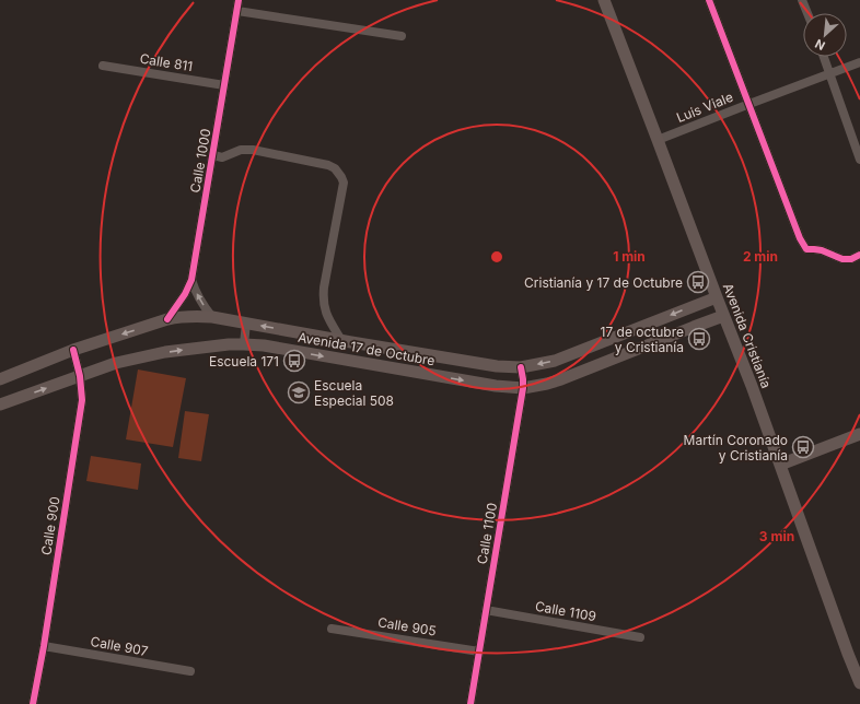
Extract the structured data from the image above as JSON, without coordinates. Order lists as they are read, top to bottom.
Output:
{
  "streets": {
    "main road": ["Avenida Cristianía", "Avenida 17 de Octubre"],
    "street": [
      "Calle 811",
      "Luis Viale",
      "Calle 1000",
      "Calle 900",
      "Calle 1100",
      "Calle 1109",
      "Calle 905",
      "Calle 907"
    ]
  },
  "crossings": [
    ["Calle 811", "Calle 1000"],
    ["Luis Viale", "Avenida Cristianía"],
    ["Calle 1000", "Avenida 17 de Octubre"],
    ["Avenida Cristianía", "Avenida 17 de Octubre"],
    ["Avenida 17 de Octubre", "Calle 900"],
    ["Avenida 17 de Octubre", "Calle 1100"],
    ["Calle 900", "Calle 907"],
    ["Calle 1100", "Calle 1109"],
    ["Calle 1100", "Calle 905"]
  ],
  "places": {
    "bus stop": [
      "Cristianía y 17 de Octubre",
      "17 de octubre y Cristianía",
      "Escuela 171",
      "Martín Coronado y Cristianía"
    ],
    "school or university": ["Escuela Especial 508"]
  },
  "north": "bottom left",
  "rings": ["1 min", "2 min", "3 min"]
}
